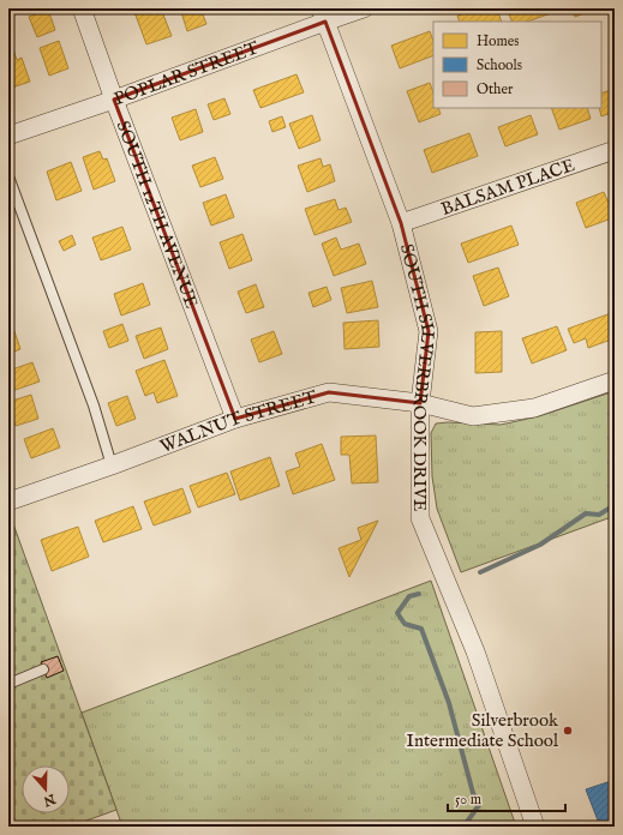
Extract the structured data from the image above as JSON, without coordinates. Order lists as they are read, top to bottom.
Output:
{
  "streets": {
    "street": [
      "POPLAR STREET",
      "BALSAM PLACE",
      "SOUTH 12TH AVENUE",
      "SOUTH SILVERBROOK DRIVE",
      "WALNUT STREET"
    ]
  },
  "crossings": [
    ["POPLAR STREET", "SOUTH 12TH AVENUE"],
    ["POPLAR STREET", "SOUTH SILVERBROOK DRIVE"],
    ["BALSAM PLACE", "SOUTH SILVERBROOK DRIVE"],
    ["SOUTH 12TH AVENUE", "WALNUT STREET"],
    ["SOUTH SILVERBROOK DRIVE", "WALNUT STREET"]
  ],
  "places": ["Silverbrook Intermediate School"],
  "legend": ["Homes", "Schools", "Other"],
  "scale_bar": "50 m",
  "north": "bottom"
}
